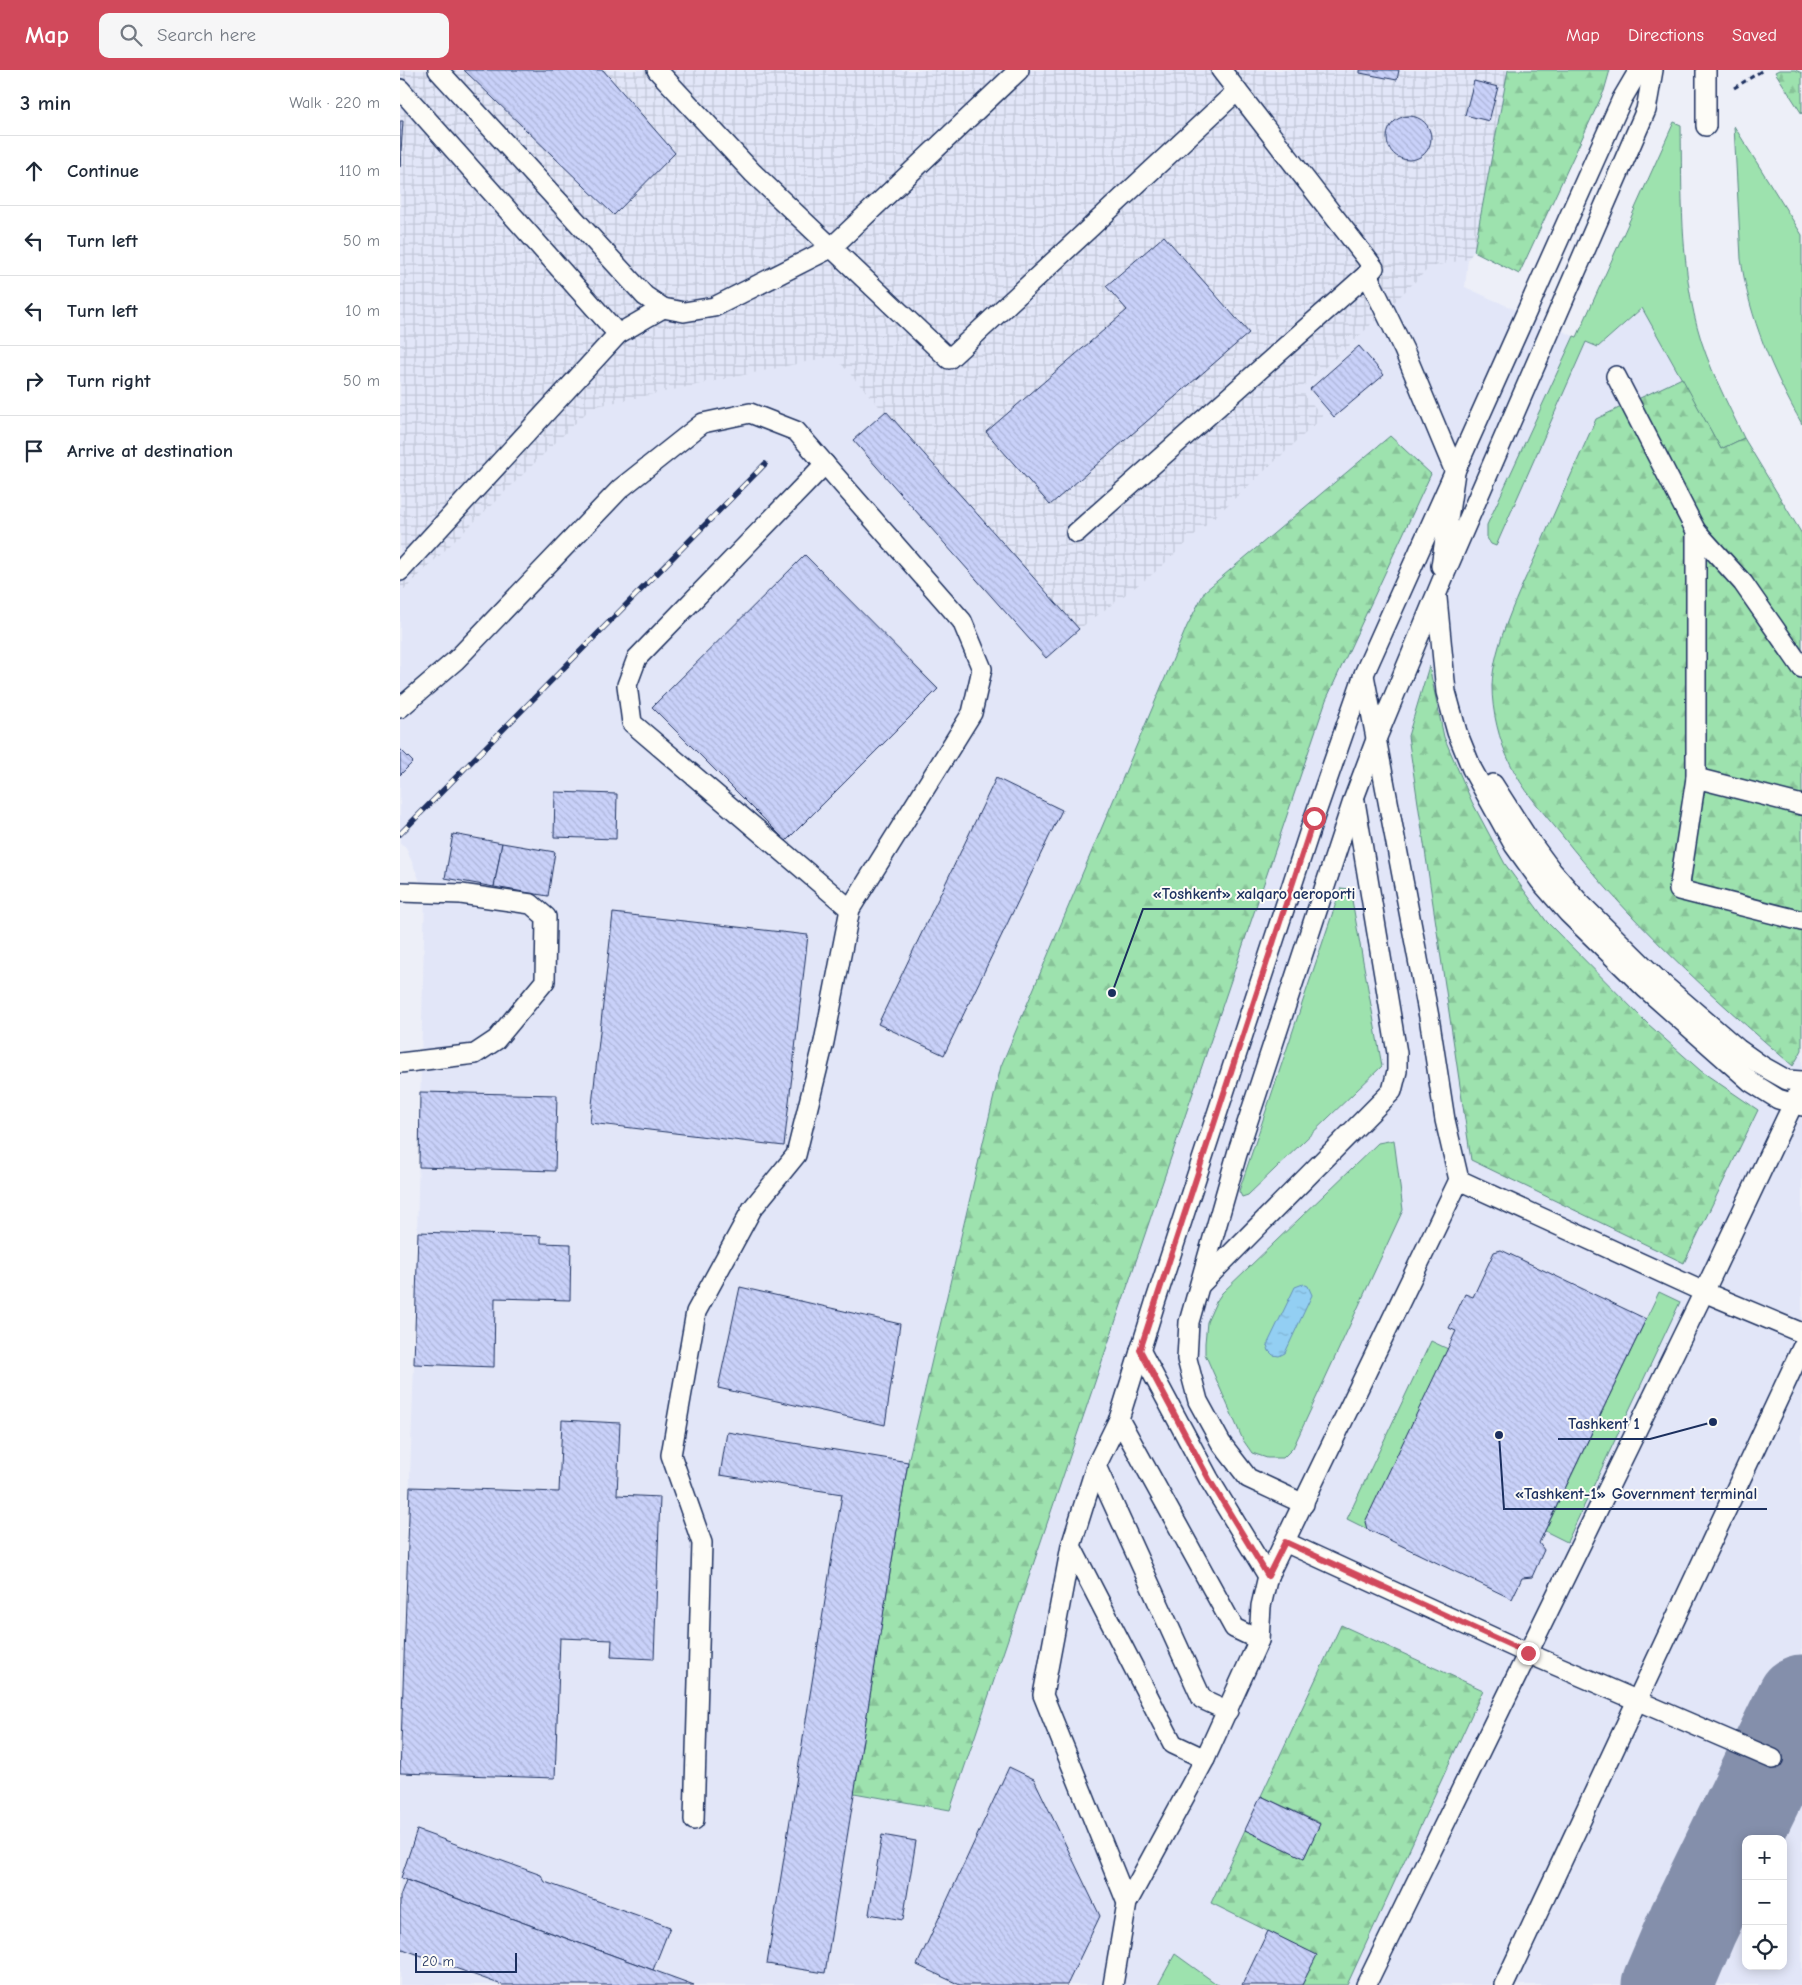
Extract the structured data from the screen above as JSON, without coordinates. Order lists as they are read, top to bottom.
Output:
{
  "places": ["«Toshkent» xalqaro aeroporti", "Tashkent 1", "«Tashkent-1» Government terminal"],
  "scale_bar": "20 m",
  "page": {
    "header": "Map",
    "search": "Search here",
    "nav": ["Map", "Directions", "Saved"],
    "heading": ["3 min", "Walk · 220 m"],
    "list": [
      ["Continue", "110 m"],
      ["Turn left", "50 m"],
      ["Turn left", "10 m"],
      ["Turn right", "50 m"],
      "Arrive at destination"
    ],
    "map_buttons": ["+", "−"],
    "scale": "20 m"
  }
}
